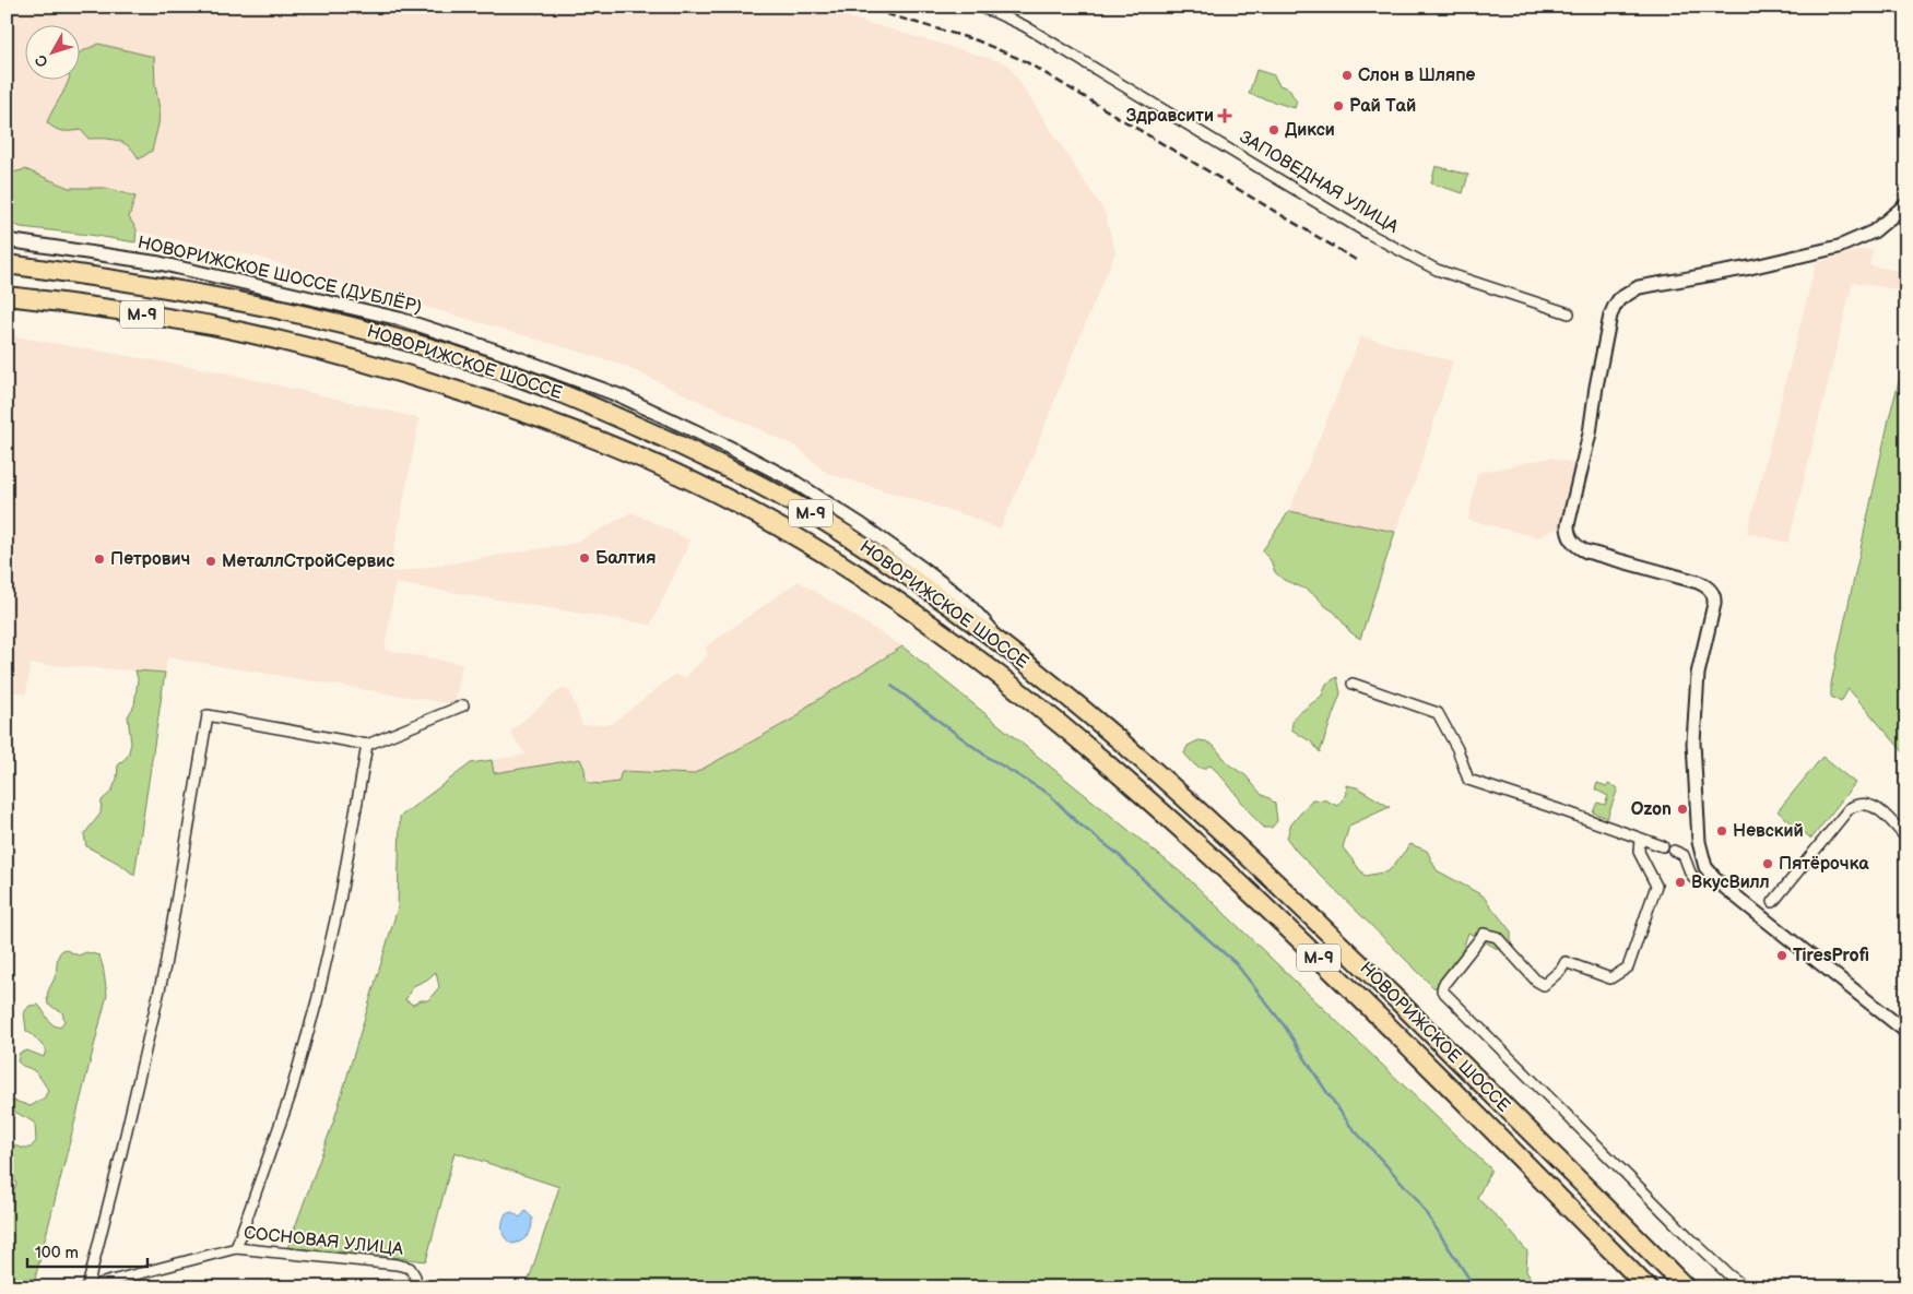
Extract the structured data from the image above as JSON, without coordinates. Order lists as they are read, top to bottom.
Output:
{
  "streets": {
    "highway": ["М-9", "НОВОРИЖСКОЕ ШОССЕ"],
    "street": ["ЗАПОВЕДНАЯ УЛИЦА", "НОВОРИЖСКОЕ ШОССЕ (ДУБЛЁР)", "СОСНОВАЯ УЛИЦА"]
  },
  "crossings": [
    ["НОВОРИЖСКОЕ ШОССЕ (ДУБЛЁР)", "НОВОРИЖСКОЕ ШОССЕ"]
  ],
  "places": {
    "other": [
      "Слон в Шляпе",
      "Рай Тай",
      "Дикси",
      "Балтия",
      "Петрович",
      "МеталлСтройСервис",
      "Ozon",
      "Невский",
      "Пятёрочка",
      "ВкусВилл",
      "TiresProfi"
    ],
    "health": ["Здравсити"]
  },
  "scale_bar": "100 m",
  "north": "bottom left"
}
